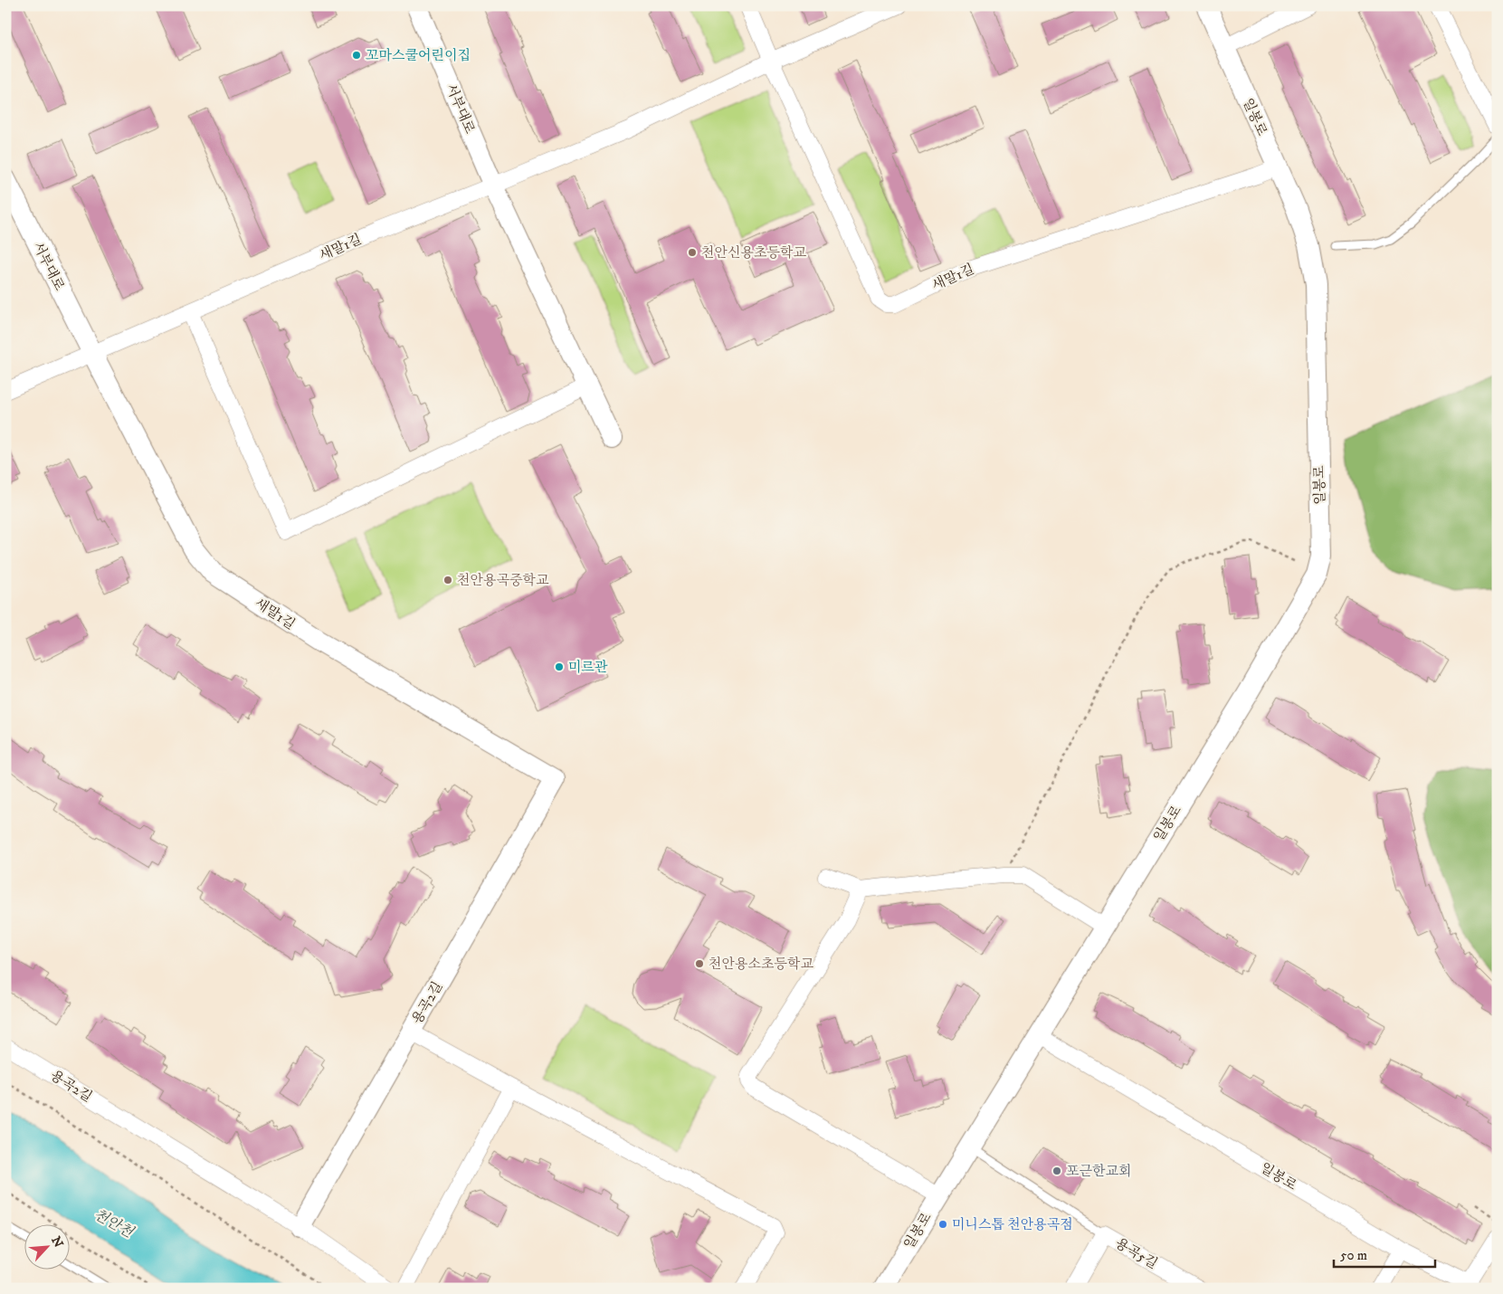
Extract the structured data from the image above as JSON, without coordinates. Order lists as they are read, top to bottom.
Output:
{
  "streets": {
    "street": [
      "서부대로",
      "일봉로",
      "새말1길",
      "용곡2길",
      "용곡5길"
    ]
  },
  "crossings": [
    ["서부대로", "새말1길"],
    ["일봉로", "새말1길"],
    ["새말1길", "용곡2길"]
  ],
  "water": ["천안천"],
  "places": [
    "꼬마스쿨어린이집",
    "천안신용초등학교",
    "천안용곡중학교",
    "미르관",
    "천안용소초등학교",
    "포근한교회",
    "미니스톱 천안용곡점"
  ],
  "scale_bar": "50 m",
  "north": "top right"
}
